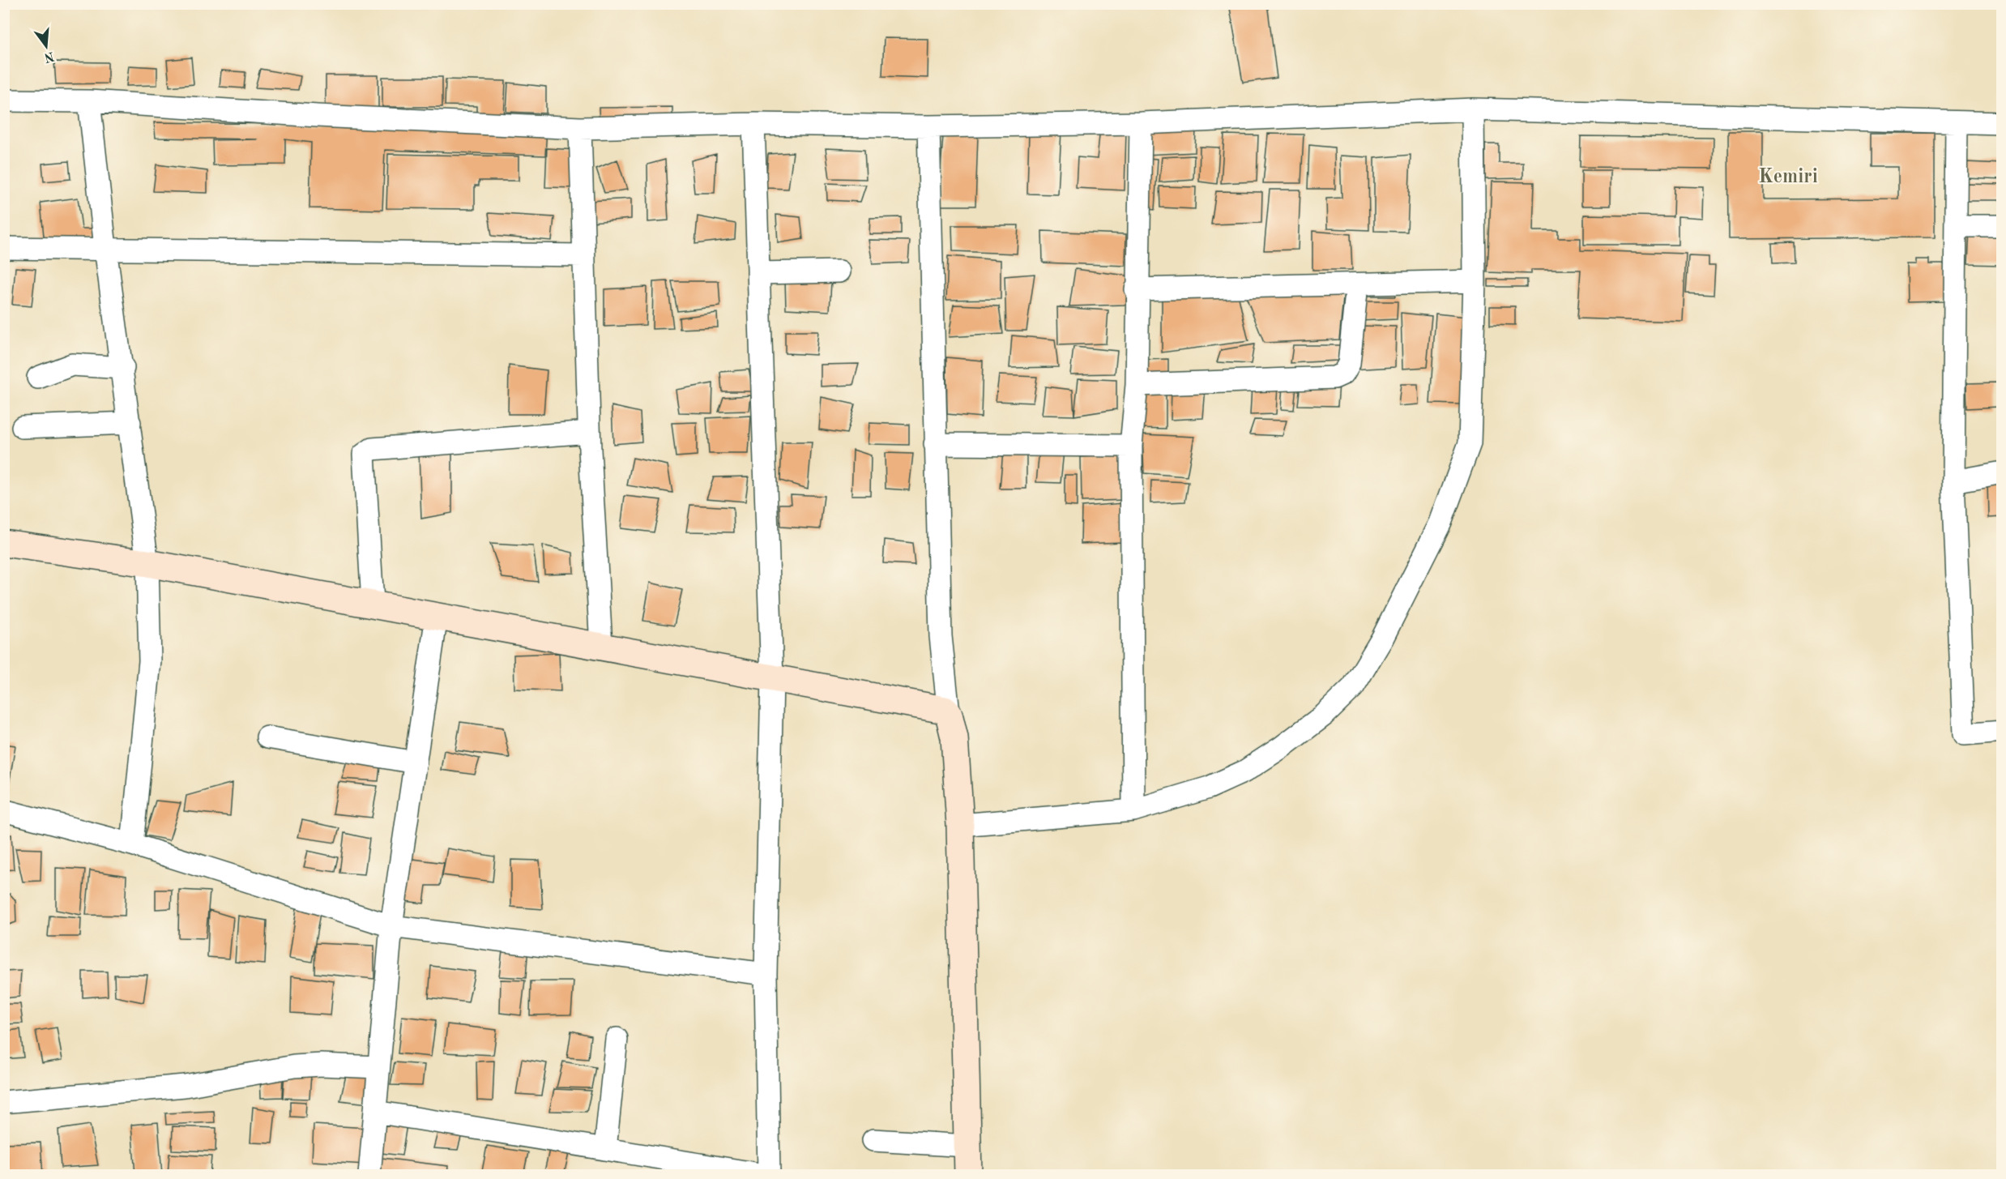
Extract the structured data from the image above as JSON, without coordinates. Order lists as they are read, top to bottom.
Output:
{
  "districts": ["Kemiri"],
  "north": "bottom"
}
